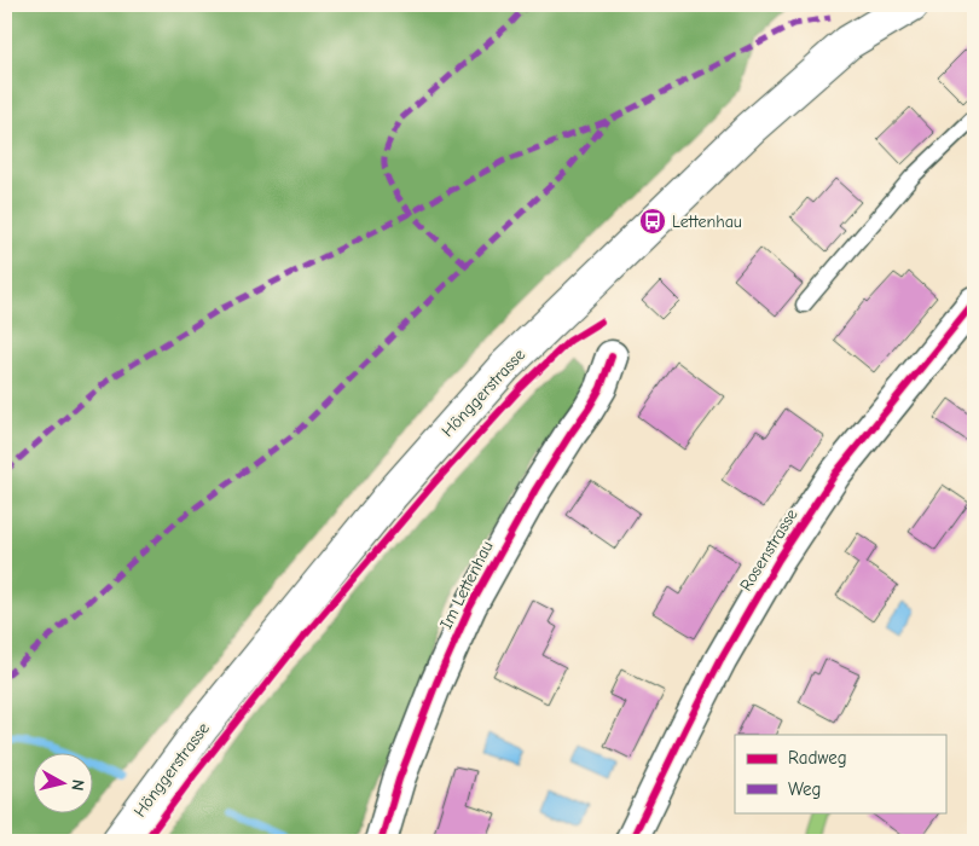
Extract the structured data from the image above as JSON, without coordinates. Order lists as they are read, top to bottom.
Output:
{
  "streets": {
    "main road": ["Hönggerstrasse"],
    "street": ["Rosenstrasse", "Im Lettenhau"]
  },
  "places": {
    "bus stop": ["Lettenhau"]
  },
  "legend": ["Radweg", "Weg"],
  "north": "right"
}
